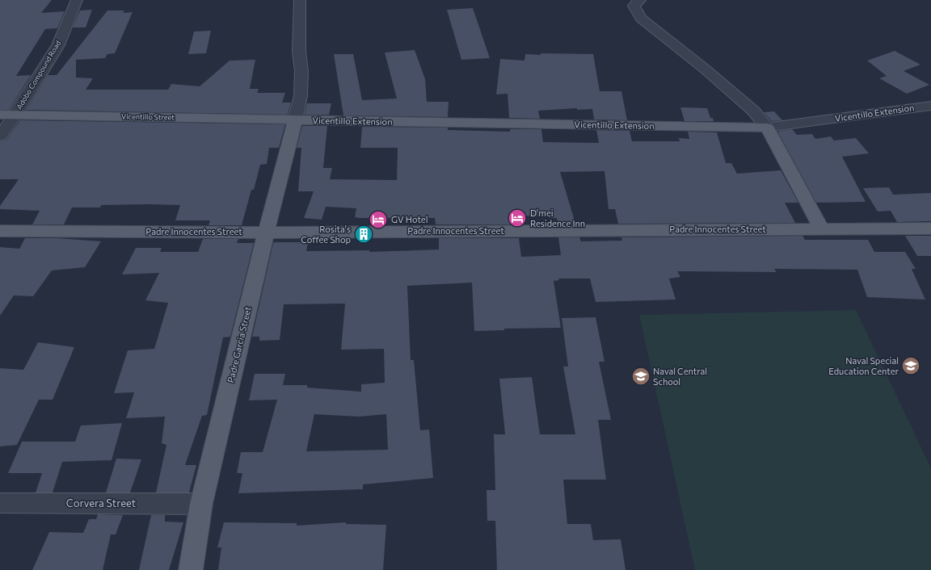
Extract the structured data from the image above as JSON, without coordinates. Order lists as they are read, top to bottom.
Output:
{
  "streets": {
    "main road": [
      "Vicentillo Extension",
      "Vicentillo Street",
      "Padre Innocentes Street",
      "Padre Garcia Street"
    ],
    "street": ["Adobo Compound Road", "Corvera Street"]
  },
  "crossings": [
    ["Adobo Compound Road", "Vicentillo Street"],
    ["Vicentillo Extension", "Vicentillo Street"],
    ["Vicentillo Extension", "Padre Garcia Street"],
    ["Vicentillo Street", "Padre Garcia Street"],
    ["Padre Innocentes Street", "Padre Garcia Street"],
    ["Padre Garcia Street", "Corvera Street"]
  ],
  "places": {
    "hotel": ["D'mei Residence Inn", "GV Hotel"],
    "building": ["Rosita's Coffee Shop"],
    "school or university": ["Naval Special Education Center", "Naval Central School"]
  }
}
